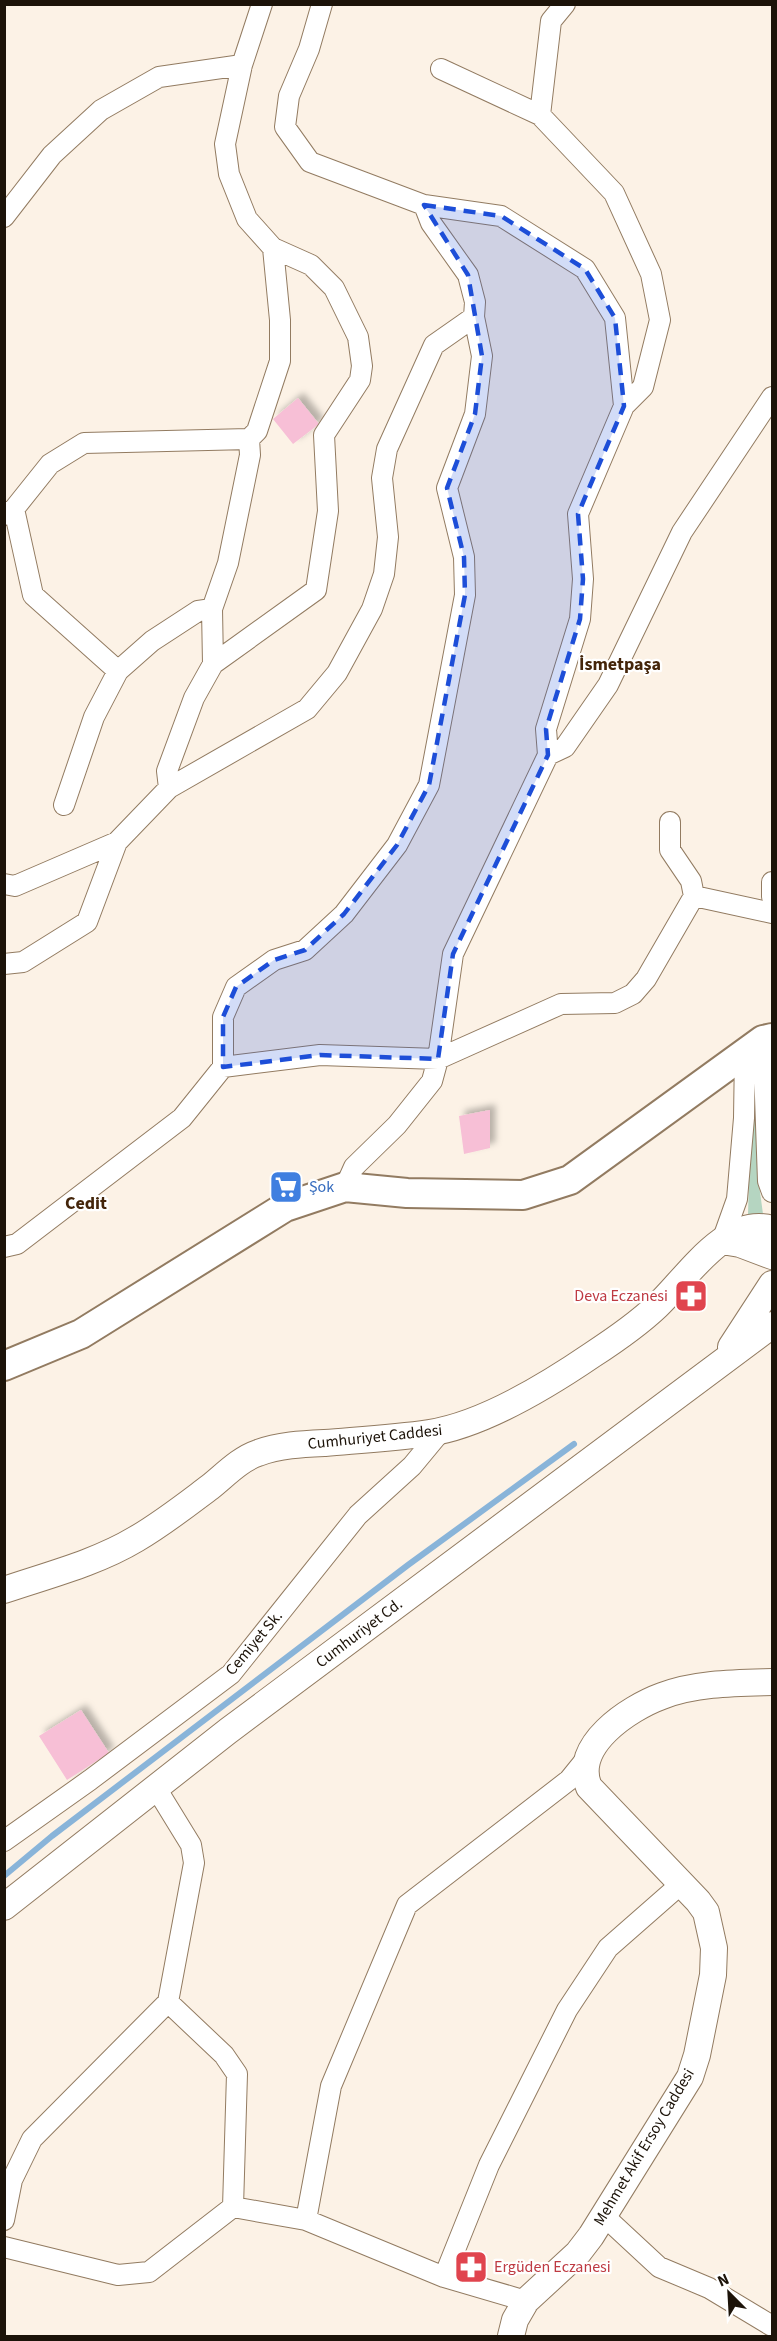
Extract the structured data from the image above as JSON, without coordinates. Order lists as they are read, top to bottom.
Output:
{
  "streets": {
    "street": [
      "Cumhuriyet Caddesi",
      "Cumhuriyet Cd.",
      "Cemiyet Sk.",
      "Mehmet Akif Ersoy Caddesi"
    ]
  },
  "crossings": [
    ["Cumhuriyet Caddesi", "Cemiyet Sk."]
  ],
  "districts": ["İsmetpaşa", "Cedit"],
  "places": {
    "supermarket": ["Şok"],
    "pharmacy": ["Deva Eczanesi", "Ergüden Eczanesi"]
  },
  "north": "top left"
}
